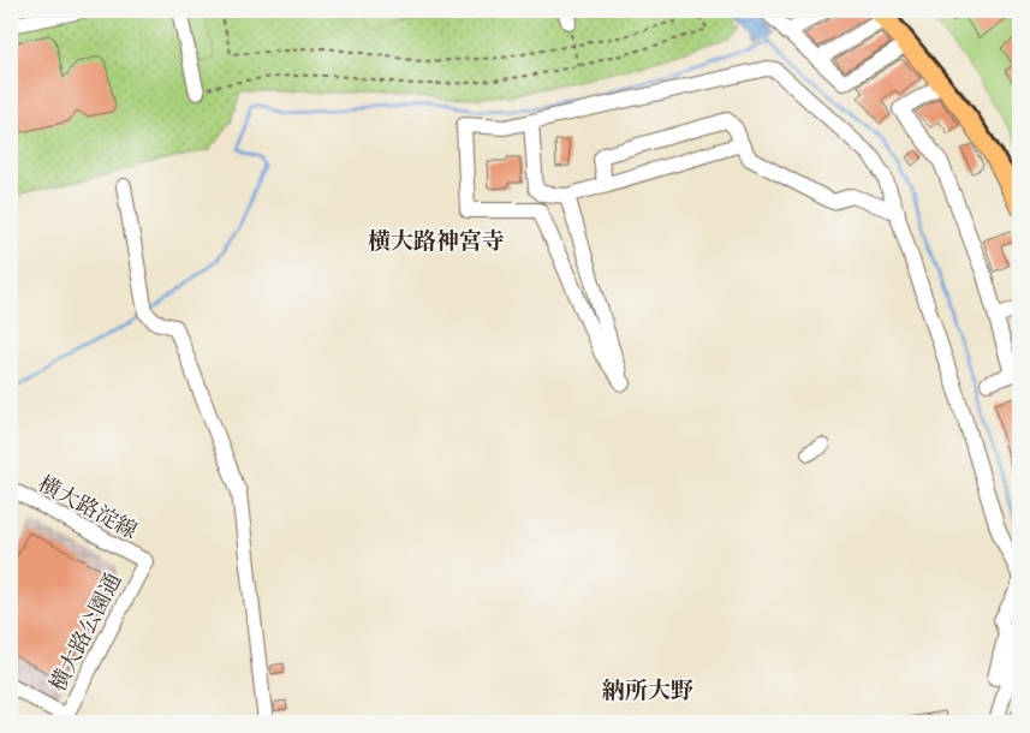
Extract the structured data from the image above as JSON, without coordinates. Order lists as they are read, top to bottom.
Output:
{
  "streets": {
    "street": ["横大路淀線", "横大路公園通"]
  },
  "crossings": [
    ["横大路淀線", "横大路公園通"]
  ],
  "districts": ["横大路神宮寺", "納所大野"]
}
